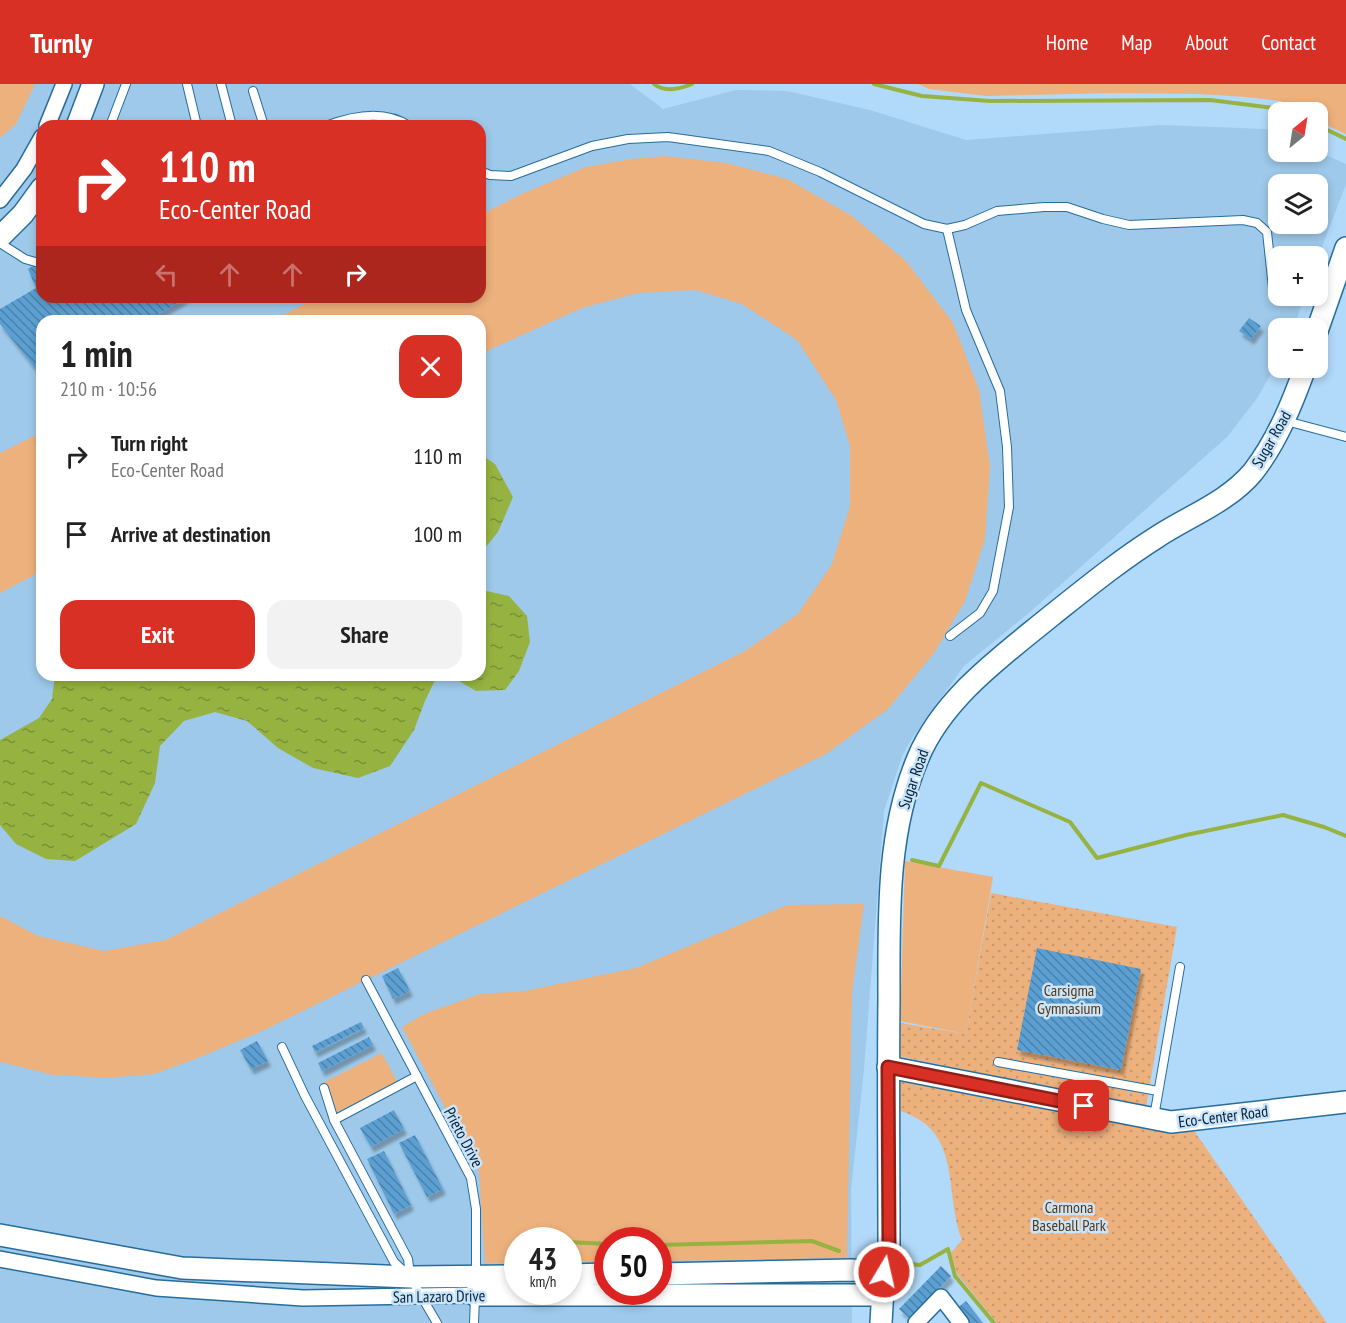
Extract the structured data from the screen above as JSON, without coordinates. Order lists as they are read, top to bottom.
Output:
{
  "streets": {
    "street": ["Sugar Road", "Eco-Center Road", "San Lazaro Drive"],
    "lane": ["Prieto Drive"]
  },
  "crossings": [
    ["Sugar Road", "Eco-Center Road"],
    ["Sugar Road", "San Lazaro Drive"],
    ["Prieto Drive", "San Lazaro Drive"]
  ],
  "parks": ["Carsigma Gymnasium", "Carmona Baseball Park"],
  "north": "top right",
  "page": {
    "header": "Turnly",
    "nav": [
      "Home",
      "Map",
      "About",
      "Contact"
    ],
    "map_buttons": ["+", "−"],
    "turn": ["110 m", "Eco-Center Road"],
    "heading": ["1 min", "210 m · 10:56"],
    "list": [
      {
        "name": "Turn right",
        "note": "Eco-Center Road",
        "value": "110 m"
      },
      {
        "name": "Arrive at destination",
        "value": "100 m"
      }
    ],
    "buttons": ["Exit", "Share"],
    "speed": "43 km/h",
    "limit": "50"
  }
}
